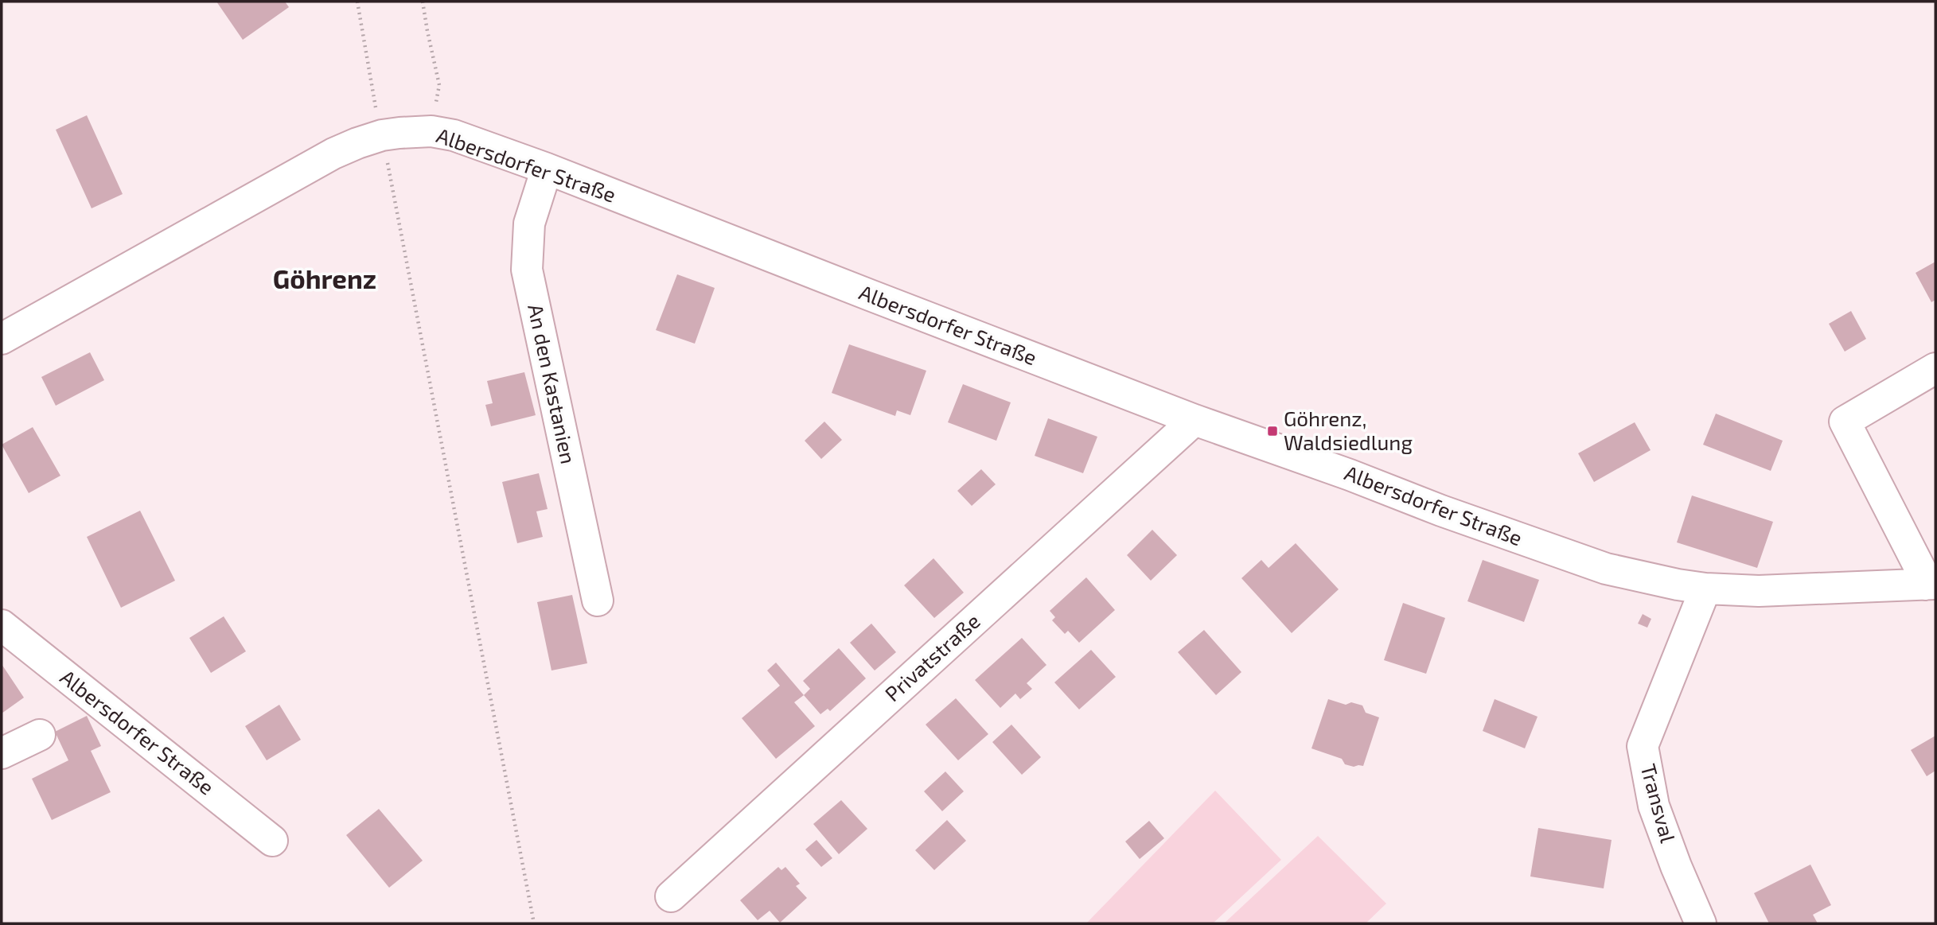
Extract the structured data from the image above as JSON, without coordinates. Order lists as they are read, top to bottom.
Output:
{
  "streets": {
    "street": [
      "Albersdorfer Straße",
      "An den Kastanien",
      "Privatstraße",
      "Transval"
    ]
  },
  "crossings": [
    ["Albersdorfer Straße", "An den Kastanien"],
    ["Albersdorfer Straße", "Privatstraße"],
    ["Albersdorfer Straße", "Transval"]
  ],
  "districts": ["Göhrenz"],
  "places": {
    "transit": ["Göhrenz, Waldsiedlung"]
  }
}
